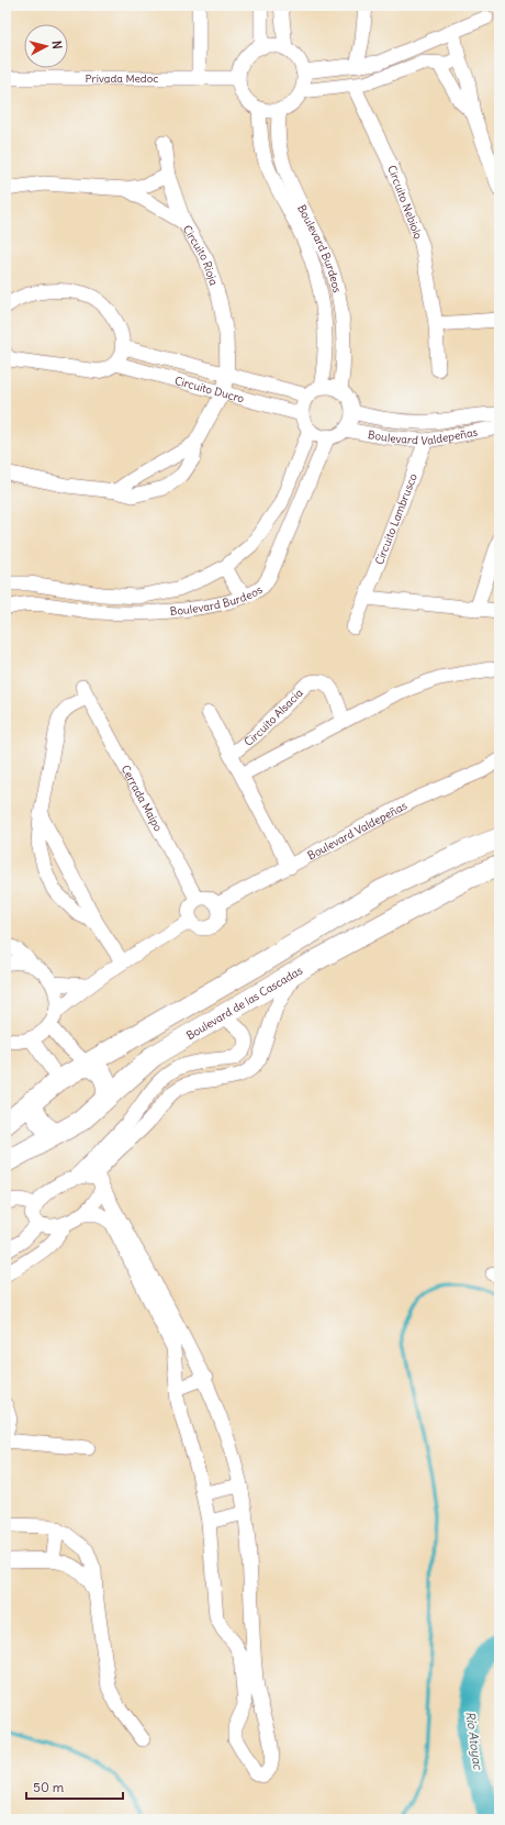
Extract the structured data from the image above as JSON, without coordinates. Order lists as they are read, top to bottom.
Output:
{
  "streets": {
    "main road": ["Boulevard de las Cascadas"],
    "street": [
      "Privada Medoc",
      "Circuito Nebiolo",
      "Boulevard Burdeos",
      "Circuito Rioja",
      "Circuito Ducro",
      "Boulevard Valdepeñas",
      "Circuito Lambrusco",
      "Circuito Alsacia",
      "Cerrada Maipo"
    ]
  },
  "crossings": [
    ["Privada Medoc", "Boulevard Burdeos"],
    ["Boulevard Burdeos", "Circuito Ducro"],
    ["Boulevard Burdeos", "Boulevard Valdepeñas"],
    ["Circuito Rioja", "Circuito Ducro"],
    ["Circuito Ducro", "Boulevard Valdepeñas"],
    ["Boulevard Valdepeñas", "Circuito Lambrusco"],
    ["Boulevard Valdepeñas", "Cerrada Maipo"]
  ],
  "water": ["Río Atoyac"],
  "scale_bar": "50 m",
  "north": "right"
}
